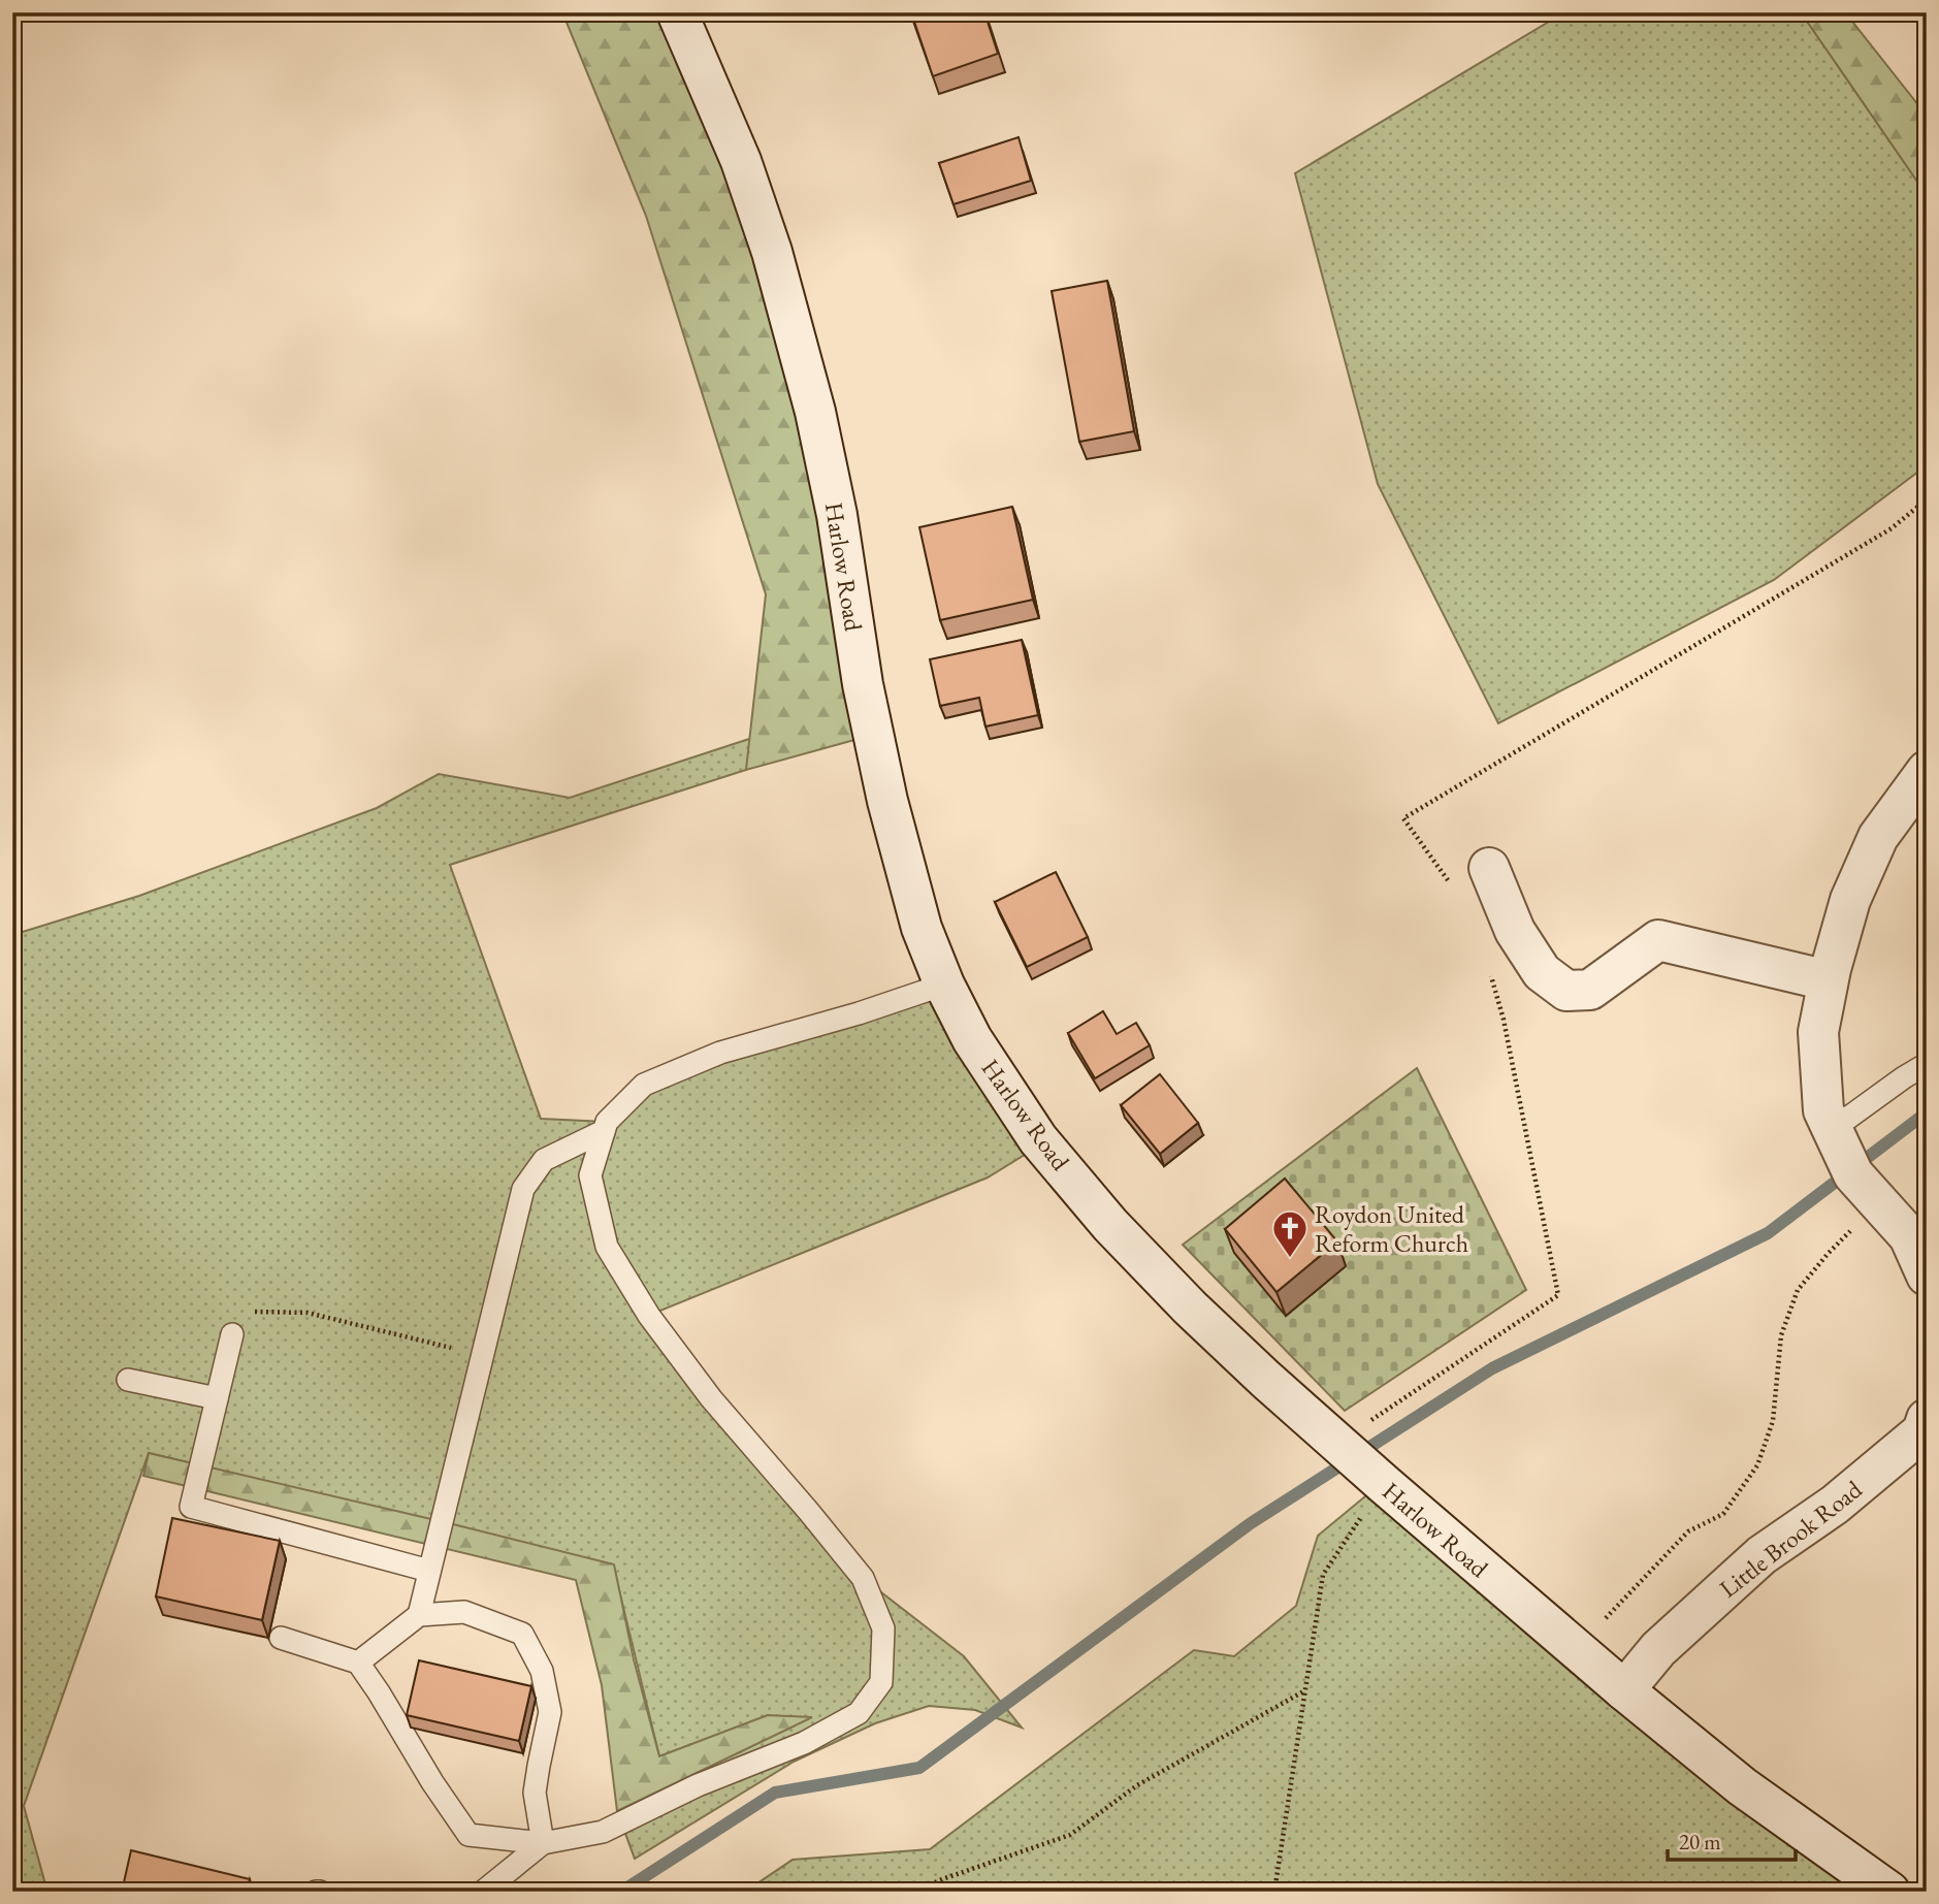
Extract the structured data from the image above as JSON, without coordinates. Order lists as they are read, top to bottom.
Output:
{
  "streets": {
    "street": ["Harlow Road", "Little Brook Road"]
  },
  "crossings": [
    ["Harlow Road", "Little Brook Road"]
  ],
  "places": {
    "church": ["Roydon United Reform Church"]
  },
  "scale_bar": "20 m"
}
